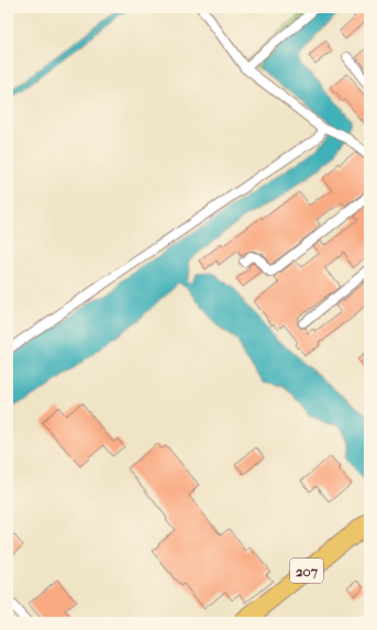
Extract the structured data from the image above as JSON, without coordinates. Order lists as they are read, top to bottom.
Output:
{
  "streets": {
    "highway": ["207"]
  }
}
